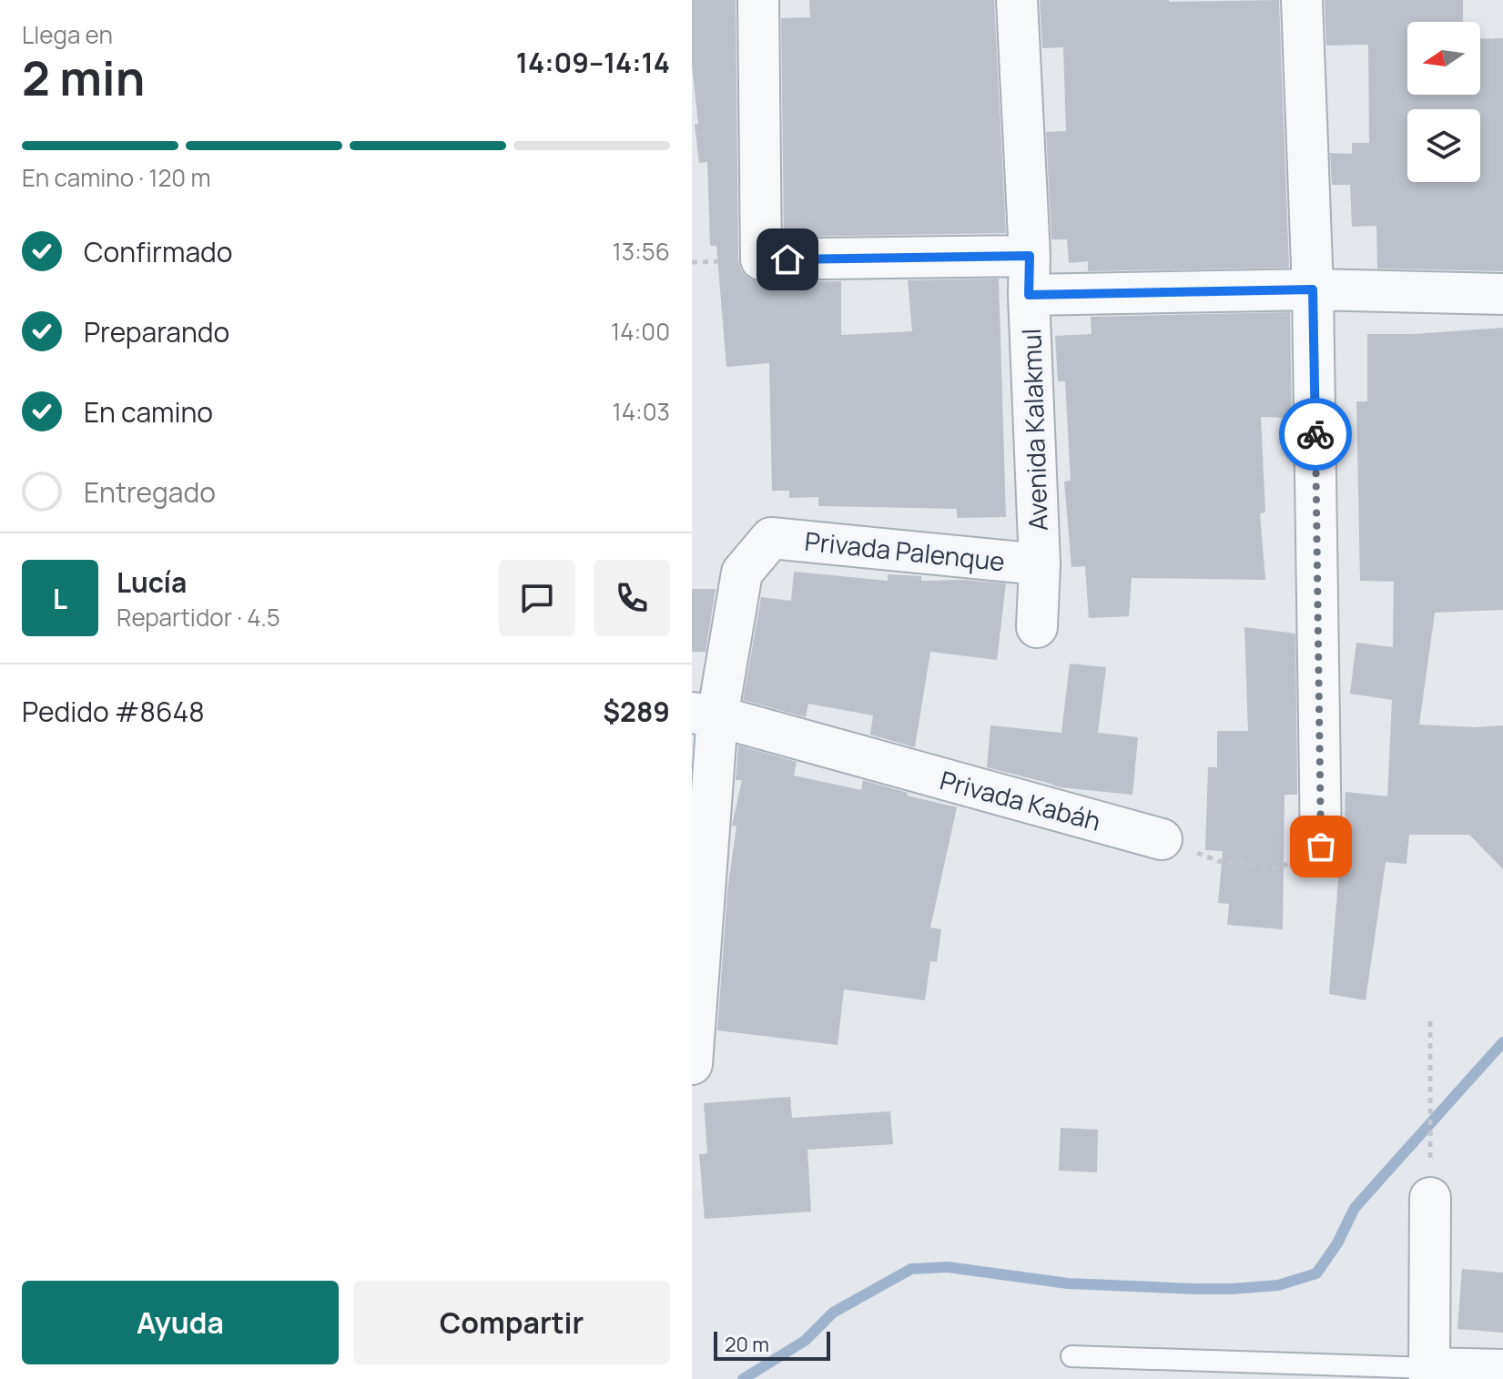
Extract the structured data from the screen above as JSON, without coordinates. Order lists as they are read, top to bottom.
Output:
{
  "streets": {
    "street": ["Avenida Kalakmul", "Privada Palenque", "Privada Kabáh"]
  },
  "crossings": [
    ["Avenida Kalakmul", "Privada Palenque"],
    ["Privada Palenque", "Privada Kabáh"]
  ],
  "scale_bar": "20 m",
  "north": "left",
  "page": {
    "heading": ["2 min", "Llega en", "14:09–14:14"],
    "panel": [
      "Lucía",
      "Repartidor · 4.5",
      "Pedido #8648",
      "$289"
    ],
    "bar": "En camino · 120 m",
    "list": [
      ["Confirmado", "13:56"],
      ["Preparando", "14:00"],
      ["En camino", "14:03"],
      "Entregado"
    ],
    "round": "L",
    "buttons": ["Ayuda", "Compartir"],
    "scale": "20 m"
  }
}
